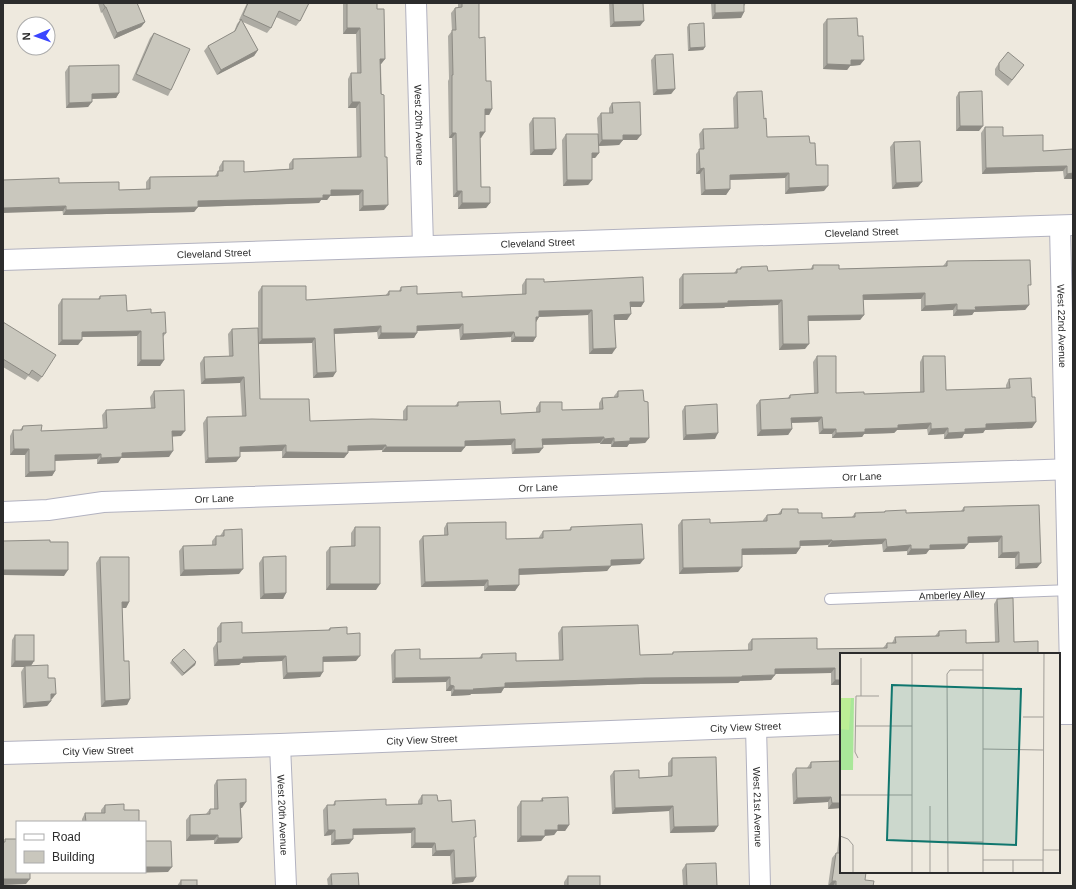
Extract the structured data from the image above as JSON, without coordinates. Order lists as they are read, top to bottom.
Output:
{
  "streets": {
    "street": [
      "West 20th Avenue",
      "Cleveland Street",
      "West 22nd Avenue",
      "Orr Lane",
      "City View Street",
      "West 21st Avenue"
    ],
    "lane": ["Amberley Alley"]
  },
  "crossings": [
    ["West 20th Avenue", "Cleveland Street"],
    ["West 20th Avenue", "City View Street"],
    ["Cleveland Street", "West 22nd Avenue"],
    ["West 22nd Avenue", "Orr Lane"],
    ["West 22nd Avenue", "Amberley Alley"],
    ["City View Street", "West 21st Avenue"]
  ],
  "legend": ["Road", "Building"],
  "north": "left"
}
